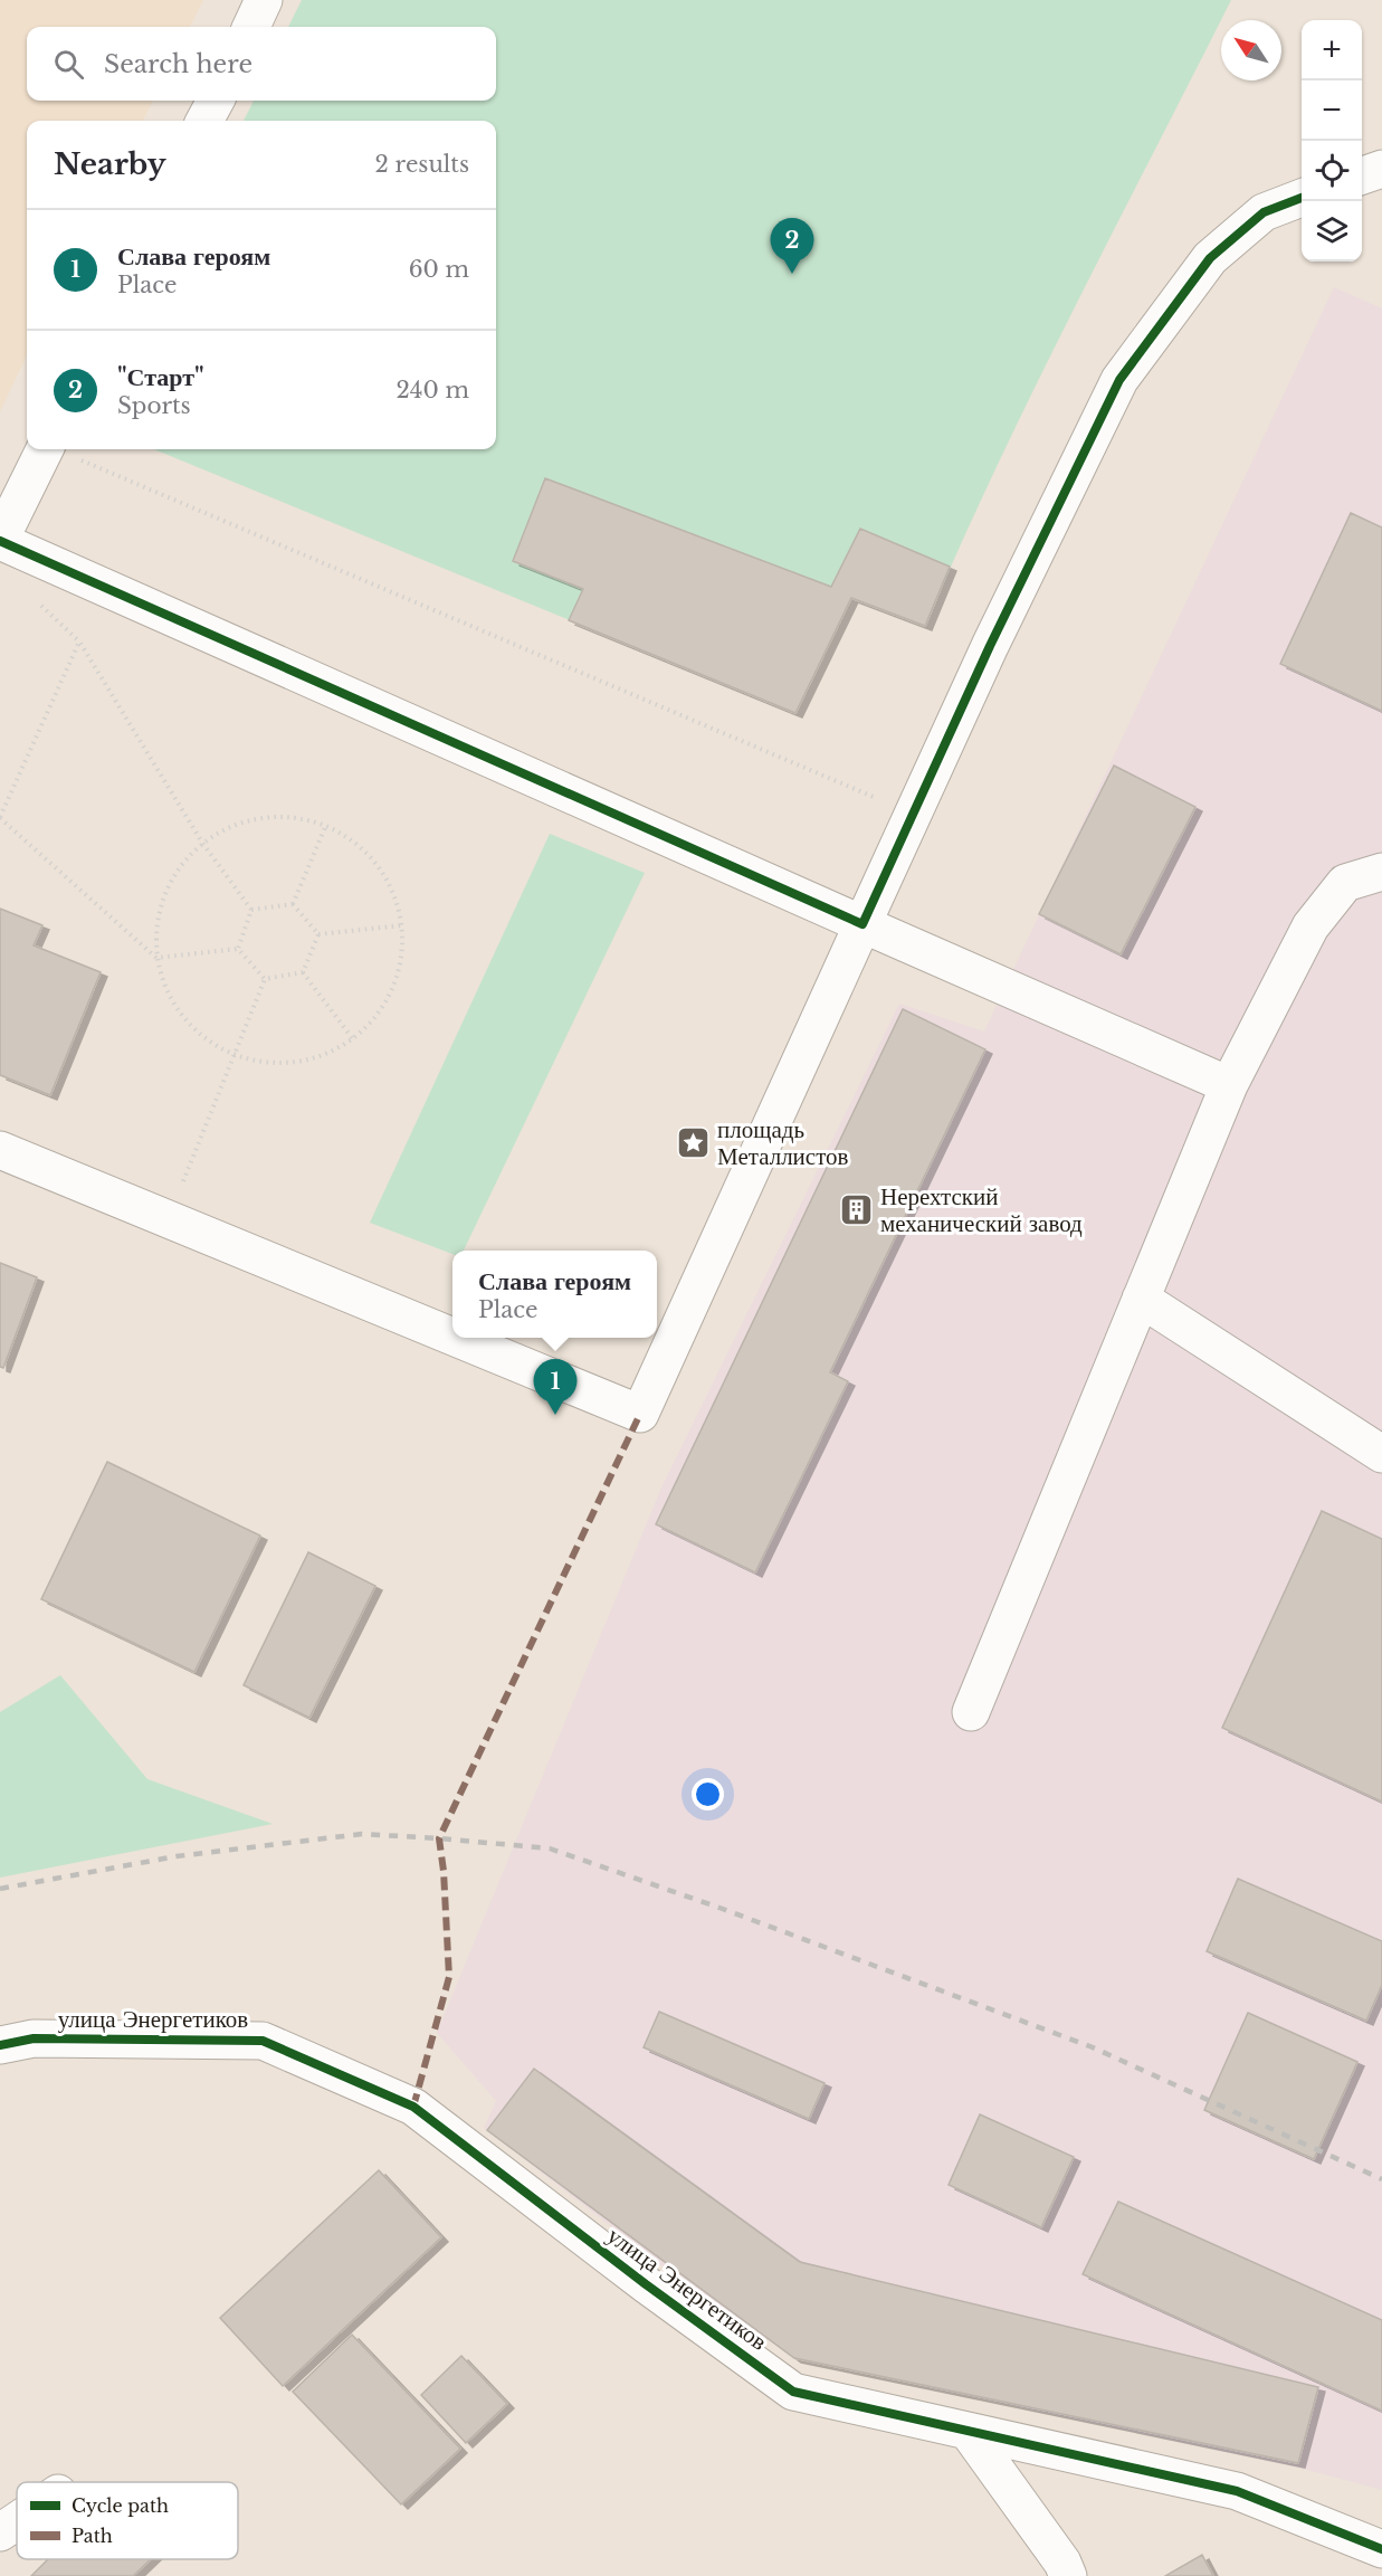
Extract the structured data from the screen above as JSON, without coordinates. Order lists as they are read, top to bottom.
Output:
{
  "streets": {
    "street": ["улица Энергетиков"]
  },
  "places": {
    "place": ["площадь Металлистов"],
    "building": ["Нерехтский механический завод"]
  },
  "legend": ["Cycle path", "Path"],
  "north": "top left",
  "page": {
    "map_buttons": ["+", "−"],
    "search": "Search here",
    "heading": ["Nearby", "2 results"],
    "list": [
      {
        "mark": "1",
        "name": "Слава героям",
        "note": "Place",
        "value": "60 m"
      },
      {
        "mark": "2",
        "name": "\"Старт\"",
        "note": "Sports",
        "value": "240 m"
      }
    ],
    "pins": ["2", "1"],
    "popup": ["Слава героям", "Place"]
  }
}
